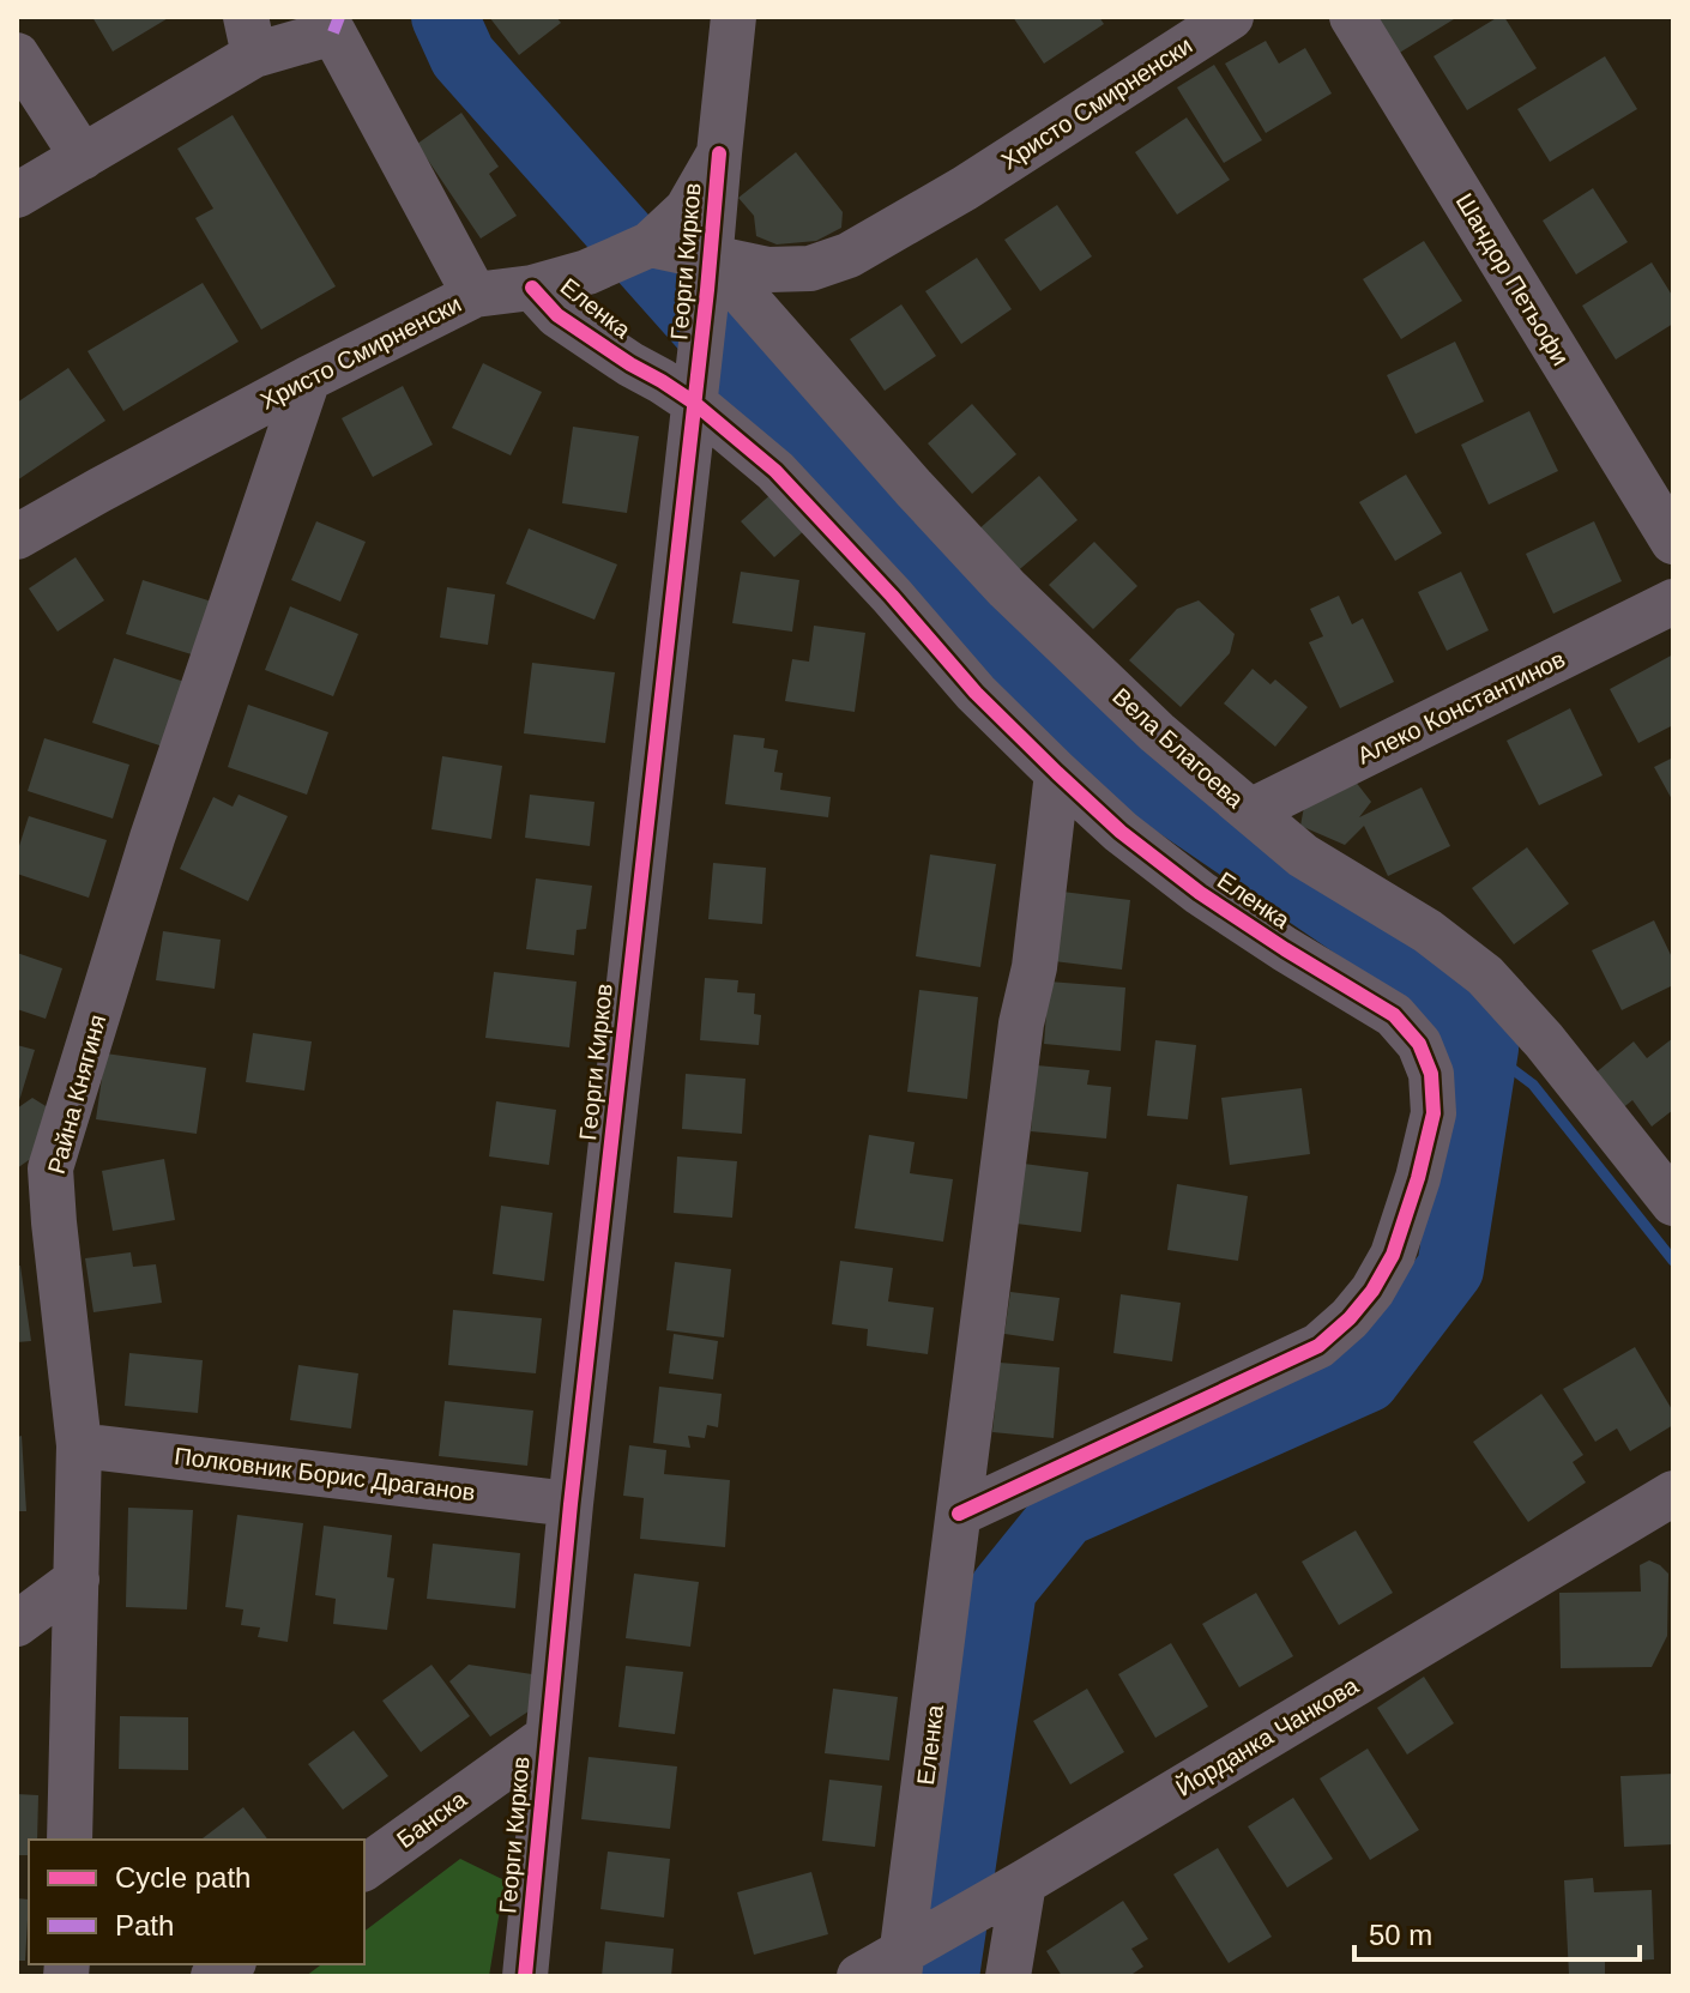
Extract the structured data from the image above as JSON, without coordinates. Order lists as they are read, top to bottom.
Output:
{
  "streets": {
    "street": [
      "Христо Смирненски",
      "Георги Кирков",
      "Шандор Петьофи",
      "Еленка",
      "Алеко Константинов",
      "Вела Благоева",
      "Райна Княгиня",
      "Полковник Борис Драганов",
      "Йорданка Чанкова",
      "Банска"
    ]
  },
  "crossings": [
    ["Христо Смирненски", "Георги Кирков"],
    ["Христо Смирненски", "Еленка"],
    ["Христо Смирненски", "Вела Благоева"],
    ["Христо Смирненски", "Райна Княгиня"],
    ["Георги Кирков", "Еленка"],
    ["Георги Кирков", "Вела Благоева"],
    ["Георги Кирков", "Полковник Борис Драганов"],
    ["Георги Кирков", "Банска"],
    ["Еленка", "Йорданка Чанкова"],
    ["Алеко Константинов", "Вела Благоева"],
    ["Райна Княгиня", "Полковник Борис Драганов"]
  ],
  "legend": ["Cycle path", "Path"],
  "scale_bar": "50 m"
}
